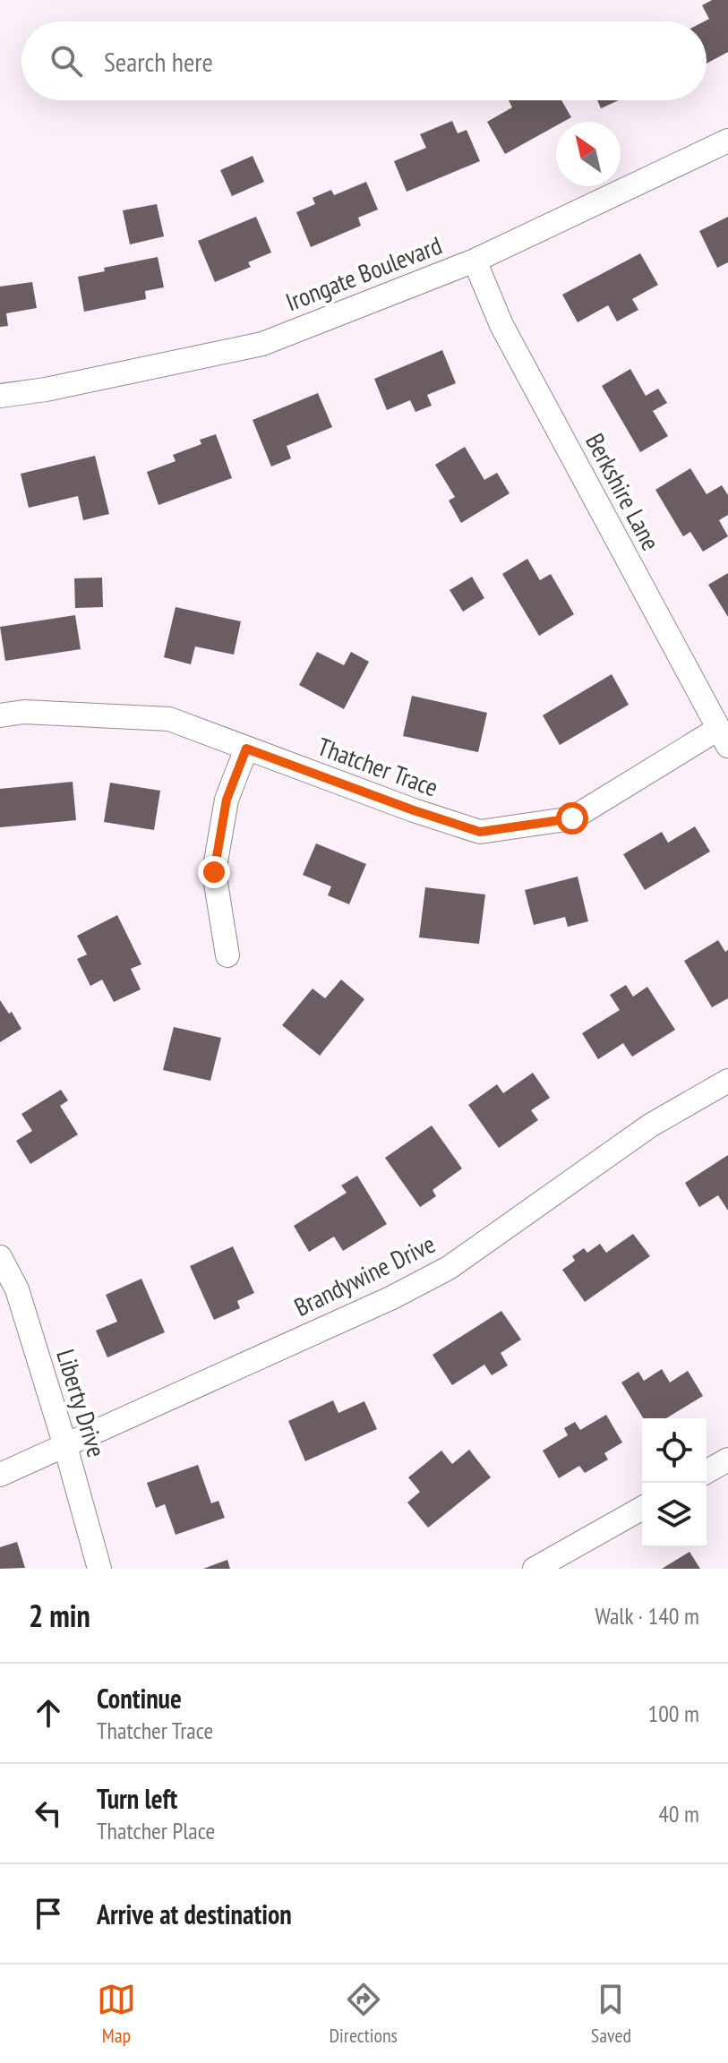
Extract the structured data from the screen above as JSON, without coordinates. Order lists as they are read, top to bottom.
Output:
{
  "streets": {
    "street": [
      "Irongate Boulevard",
      "Berkshire Lane",
      "Thatcher Trace",
      "Brandywine Drive",
      "Liberty Drive"
    ]
  },
  "crossings": [
    ["Irongate Boulevard", "Berkshire Lane"],
    ["Berkshire Lane", "Thatcher Trace"],
    ["Brandywine Drive", "Liberty Drive"]
  ],
  "north": "top left",
  "page": {
    "search": "Search here",
    "heading": ["2 min", "Walk · 140 m"],
    "list": [
      ["Continue", "Thatcher Trace", "100 m"],
      ["Turn left", "Thatcher Place", "40 m"],
      "Arrive at destination"
    ],
    "nav": ["Map", "Directions", "Saved"]
  }
}
